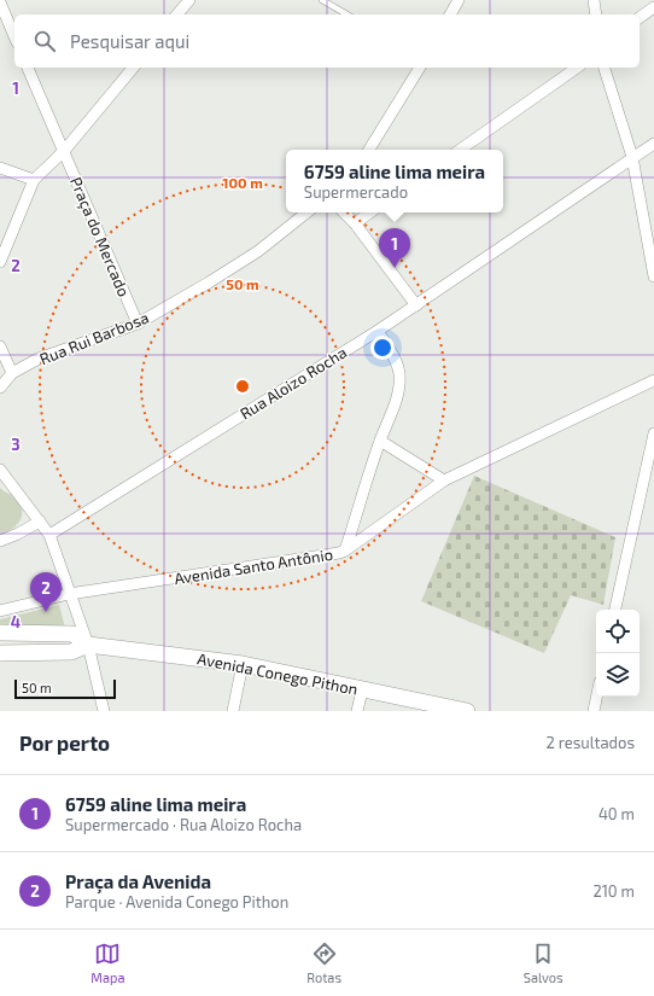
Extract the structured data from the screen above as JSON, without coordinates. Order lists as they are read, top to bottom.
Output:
{
  "streets": {
    "main road": ["Avenida Conego Pithon"],
    "street": [
      "Praça do Mercado",
      "Rua Rui Barbosa",
      "Rua Aloizo Rocha",
      "Avenida Santo Antônio"
    ]
  },
  "crossings": [
    ["Praça do Mercado", "Rua Rui Barbosa"]
  ],
  "scale_bar": "50 m",
  "page": {
    "search": "Pesquisar aqui",
    "popup": ["6759 aline lima meira", "Supermercado"],
    "pins": ["1", "2"],
    "scale": "50 m",
    "heading": ["Por perto", "2 resultados"],
    "list": [
      {
        "mark": "1",
        "name": "6759 aline lima meira",
        "note": "Supermercado · Rua Aloizo Rocha",
        "value": "40 m"
      },
      {
        "mark": "2",
        "name": "Praça da Avenida",
        "note": "Parque · Avenida Conego Pithon",
        "value": "210 m"
      }
    ],
    "nav": ["Mapa", "Rotas", "Salvos"]
  },
  "grid": {
    "rows": [
      "1",
      "2",
      "3",
      "4"
    ]
  },
  "rings": ["100 m", "50 m"]
}
